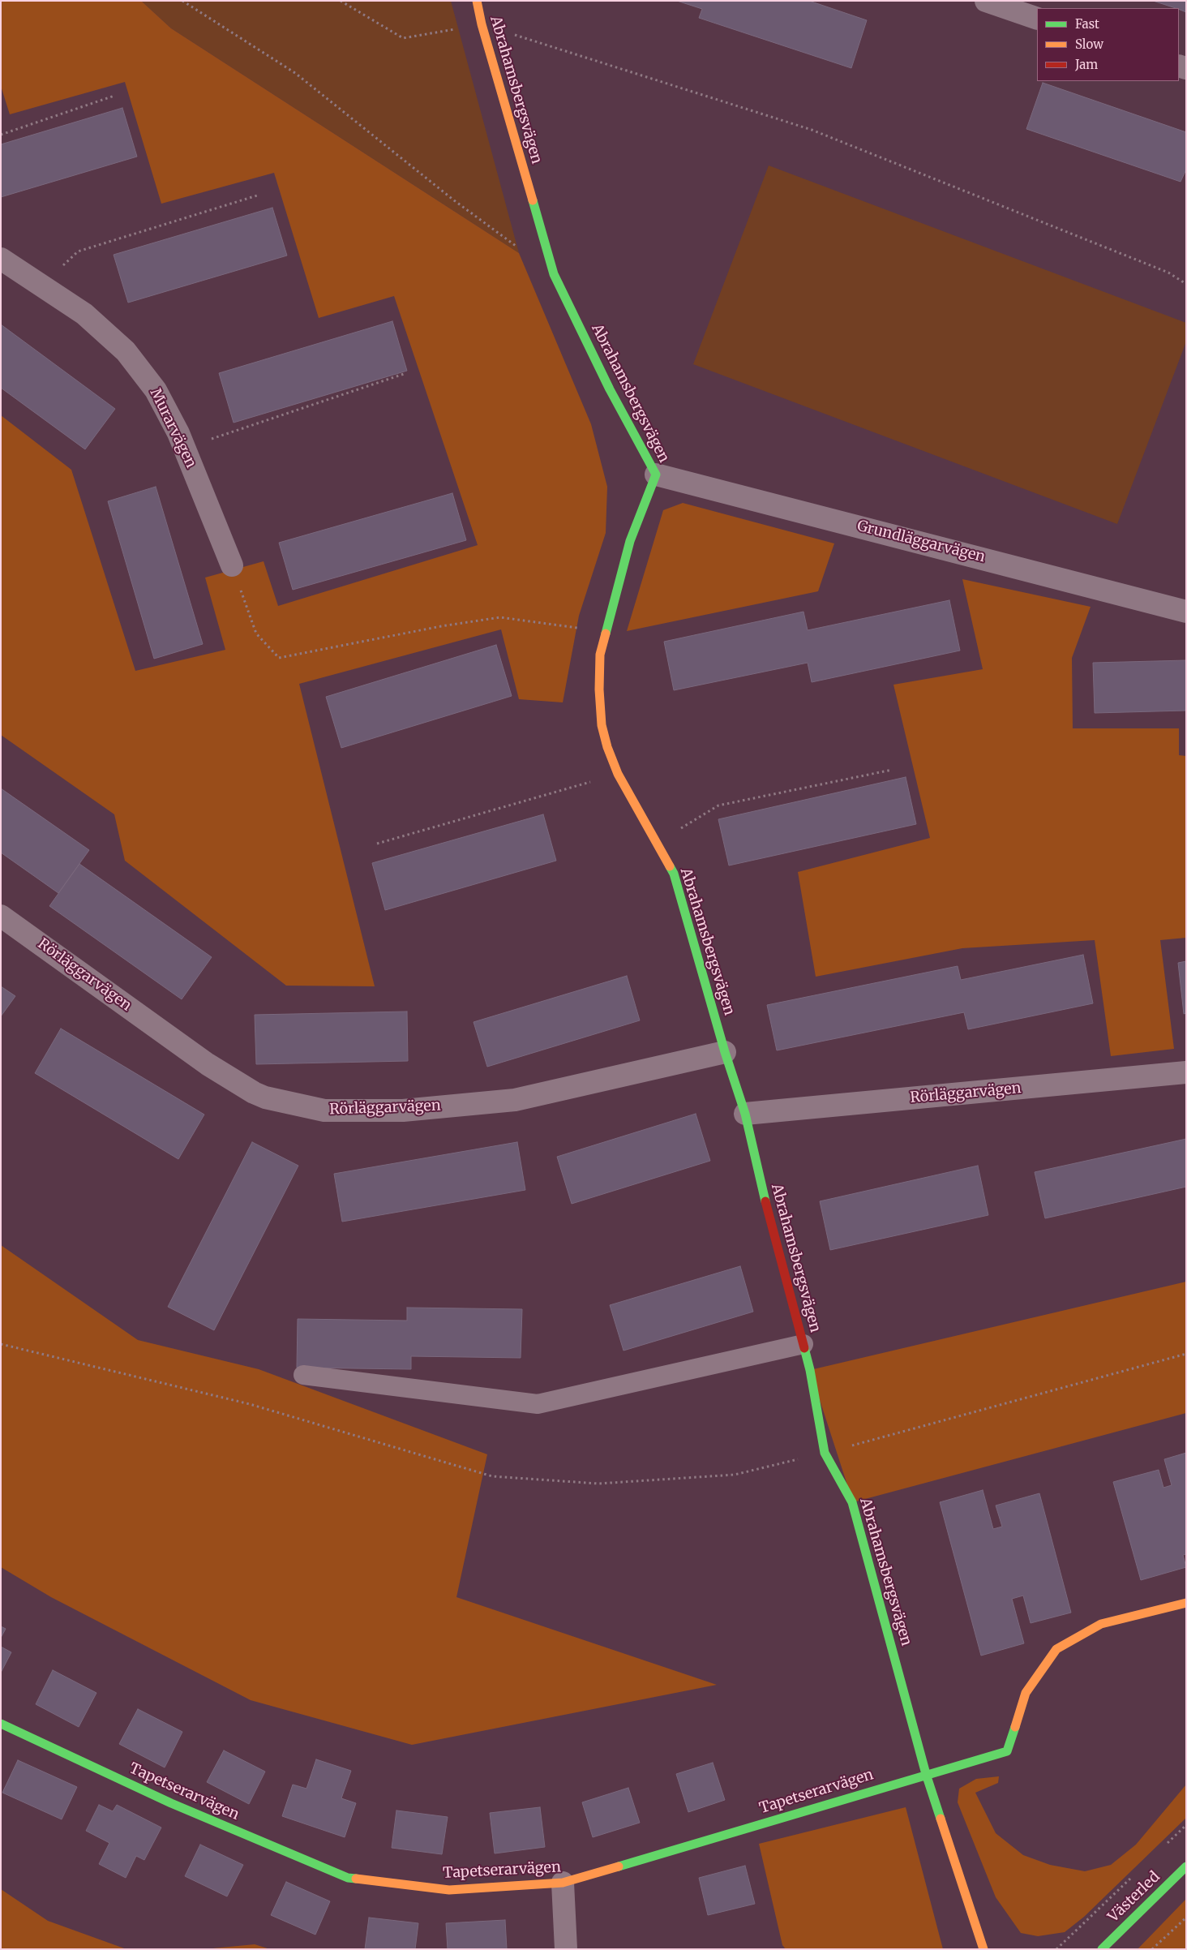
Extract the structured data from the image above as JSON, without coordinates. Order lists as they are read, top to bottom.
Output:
{
  "streets": {
    "street": [
      "Abrahamsbergsvägen",
      "Murarvägen",
      "Grundläggarvägen",
      "Rörläggarvägen",
      "Tapetserarvägen",
      "Västerled"
    ]
  },
  "crossings": [
    ["Abrahamsbergsvägen", "Grundläggarvägen"],
    ["Abrahamsbergsvägen", "Rörläggarvägen"],
    ["Abrahamsbergsvägen", "Tapetserarvägen"]
  ],
  "legend": ["Fast", "Slow", "Jam"]
}
